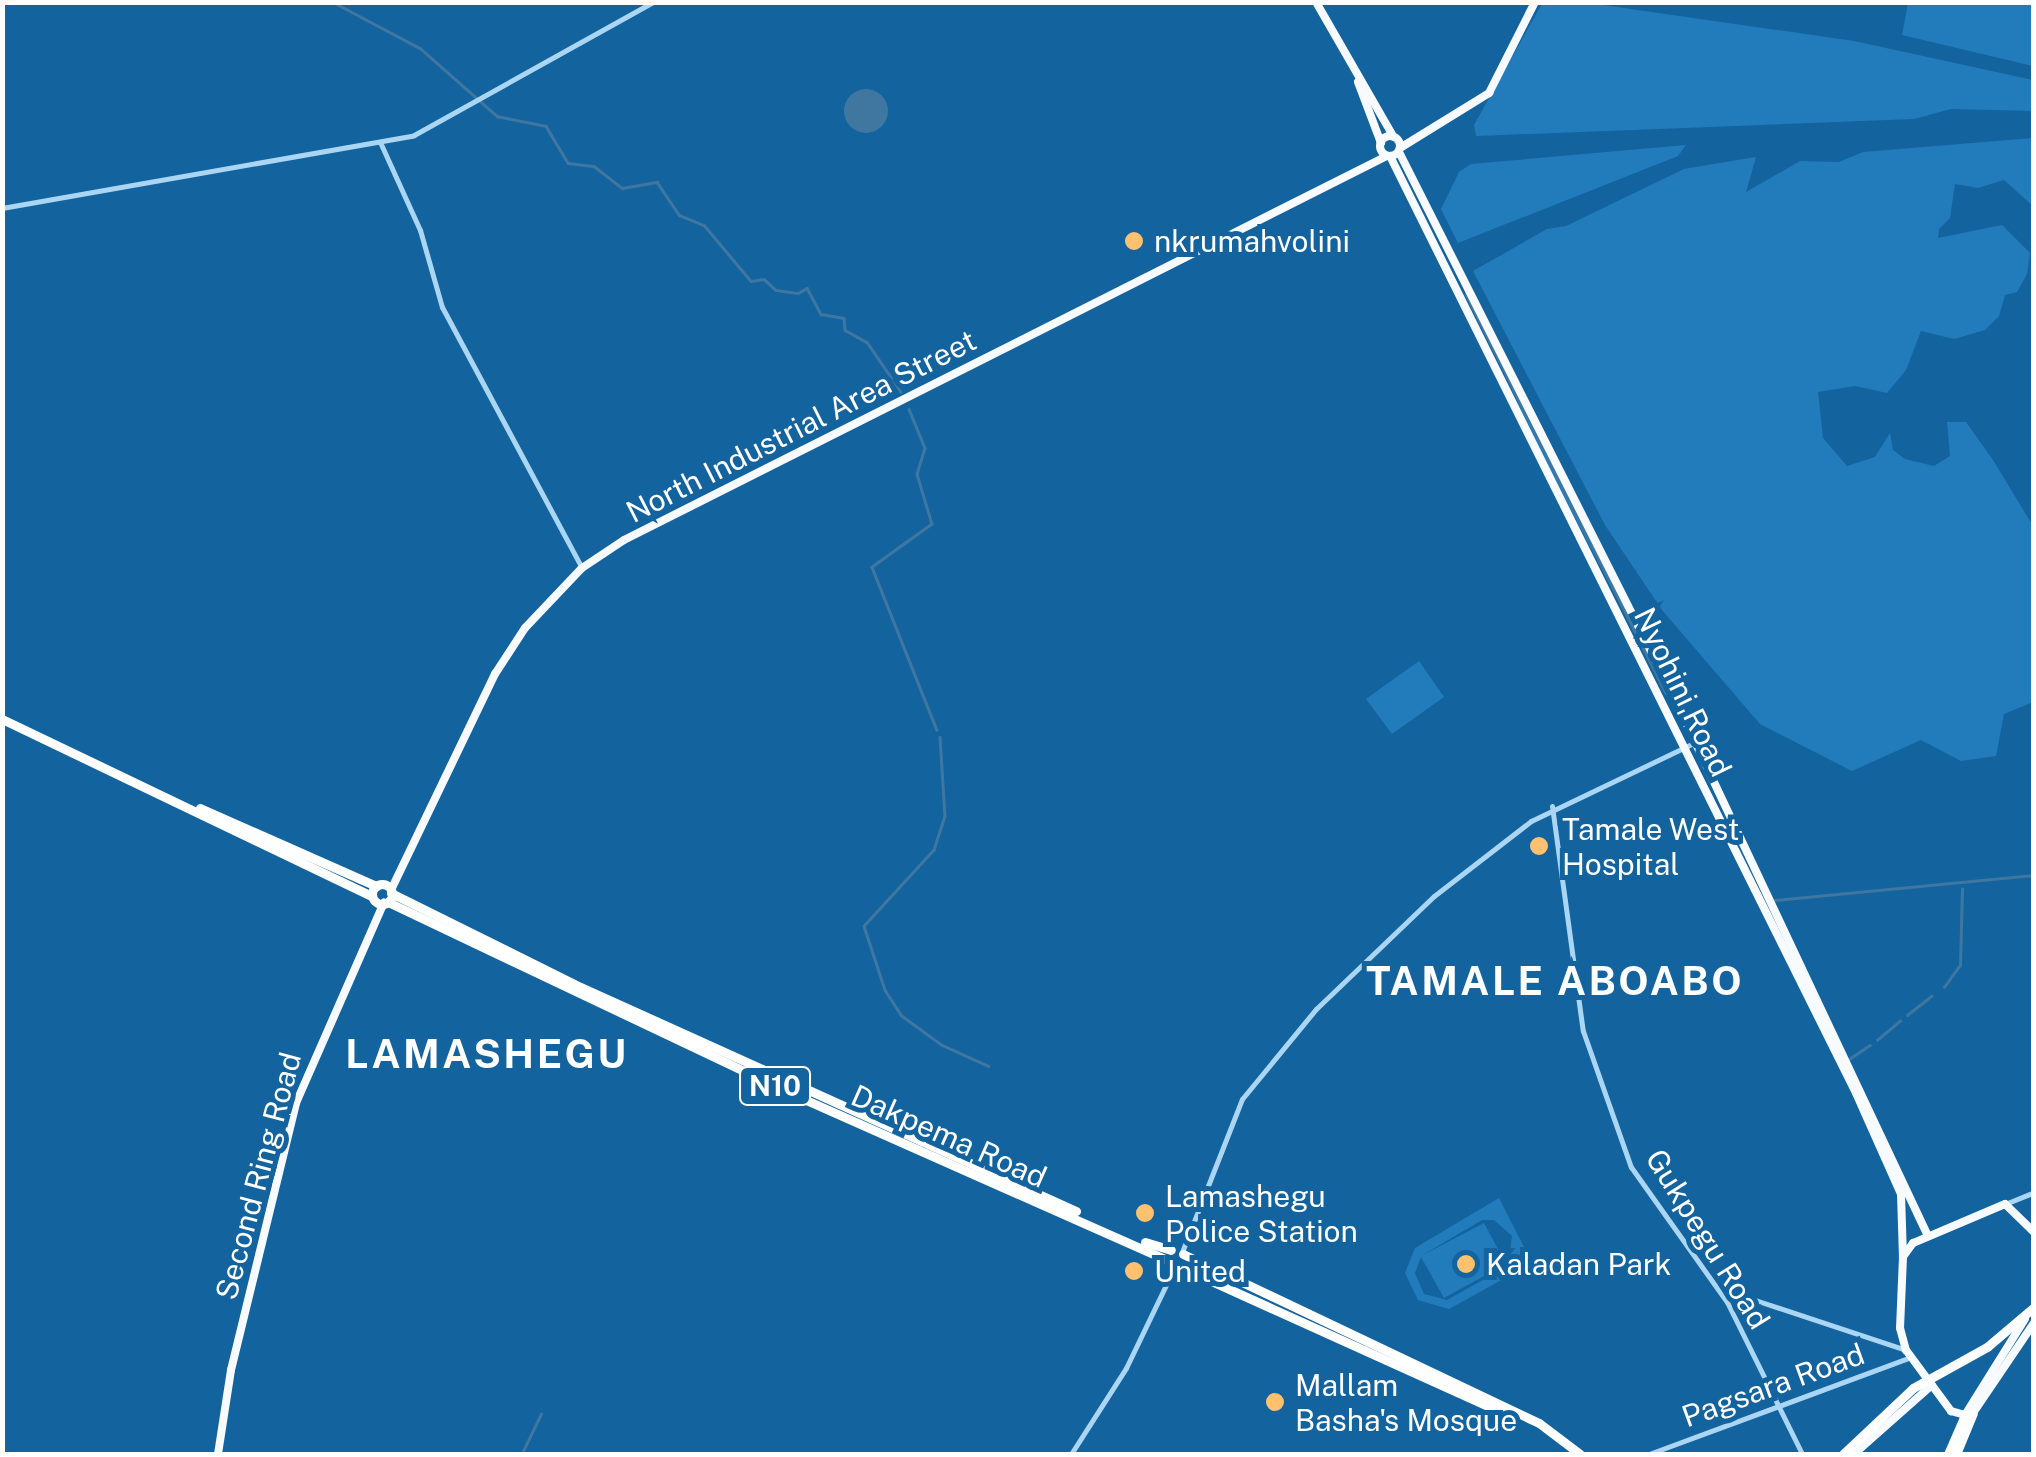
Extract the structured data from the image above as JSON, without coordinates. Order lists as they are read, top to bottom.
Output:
{
  "streets": {
    "highway": ["N10", "Dakpema Road"],
    "main road": ["North Industrial Area Street", "Nyohini Road", "Second Ring Road"],
    "street": ["Gukpegu Road", "Pagsara Road"]
  },
  "crossings": [
    ["North Industrial Area Street", "Nyohini Road"],
    ["North Industrial Area Street", "N10"],
    ["North Industrial Area Street", "Dakpema Road"],
    ["North Industrial Area Street", "Second Ring Road"],
    ["Nyohini Road", "Pagsara Road"],
    ["N10", "Dakpema Road"],
    ["N10", "Second Ring Road"],
    ["Dakpema Road", "Second Ring Road"],
    ["Gukpegu Road", "Pagsara Road"]
  ],
  "districts": ["TAMALE ABOABO", "LAMASHEGU"],
  "places": [
    "nkrumahvolini",
    "Tamale West Hospital",
    "Lamashegu Police Station",
    "Kaladan Park",
    "United",
    "Mallam Basha's Mosque"
  ]
}
